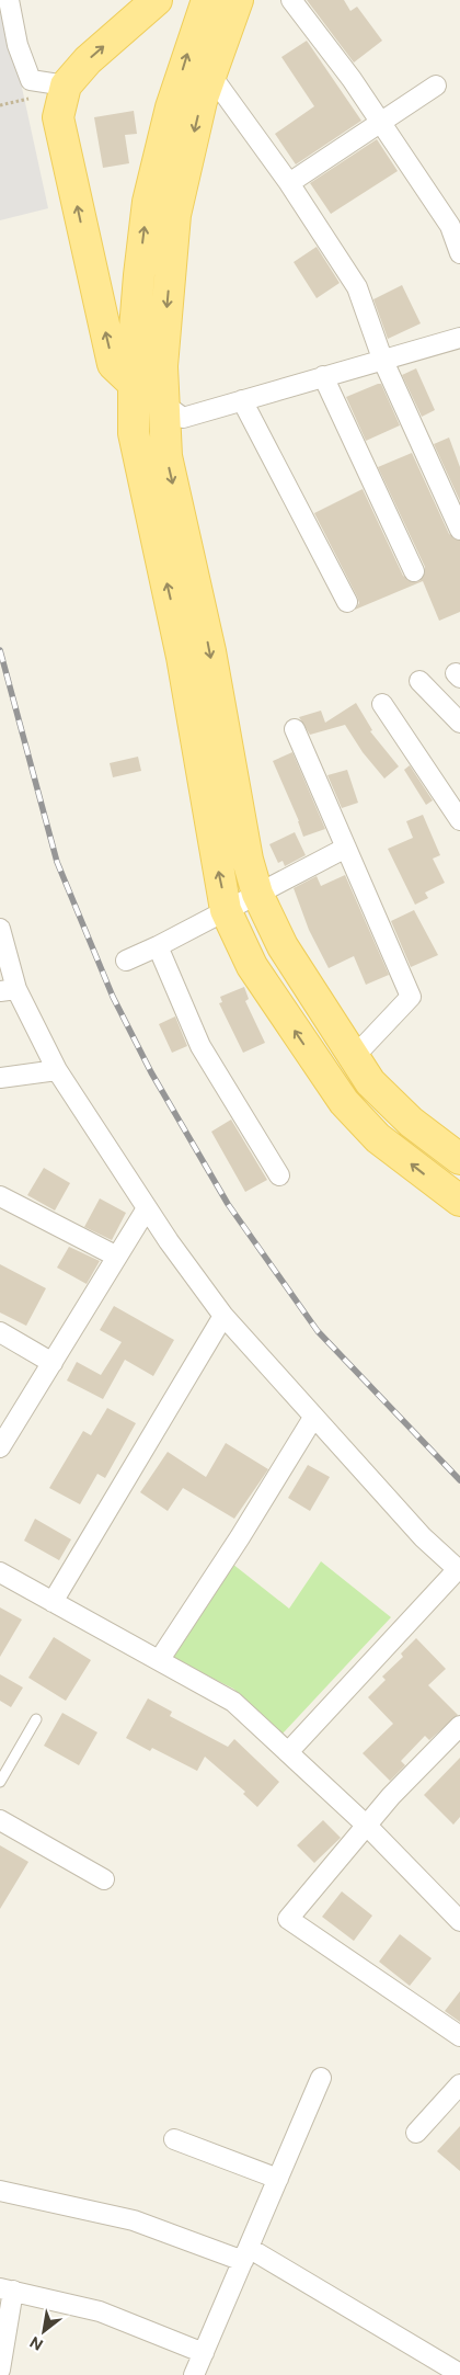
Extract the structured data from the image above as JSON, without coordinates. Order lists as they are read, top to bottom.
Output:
{
  "north": "bottom left"
}
